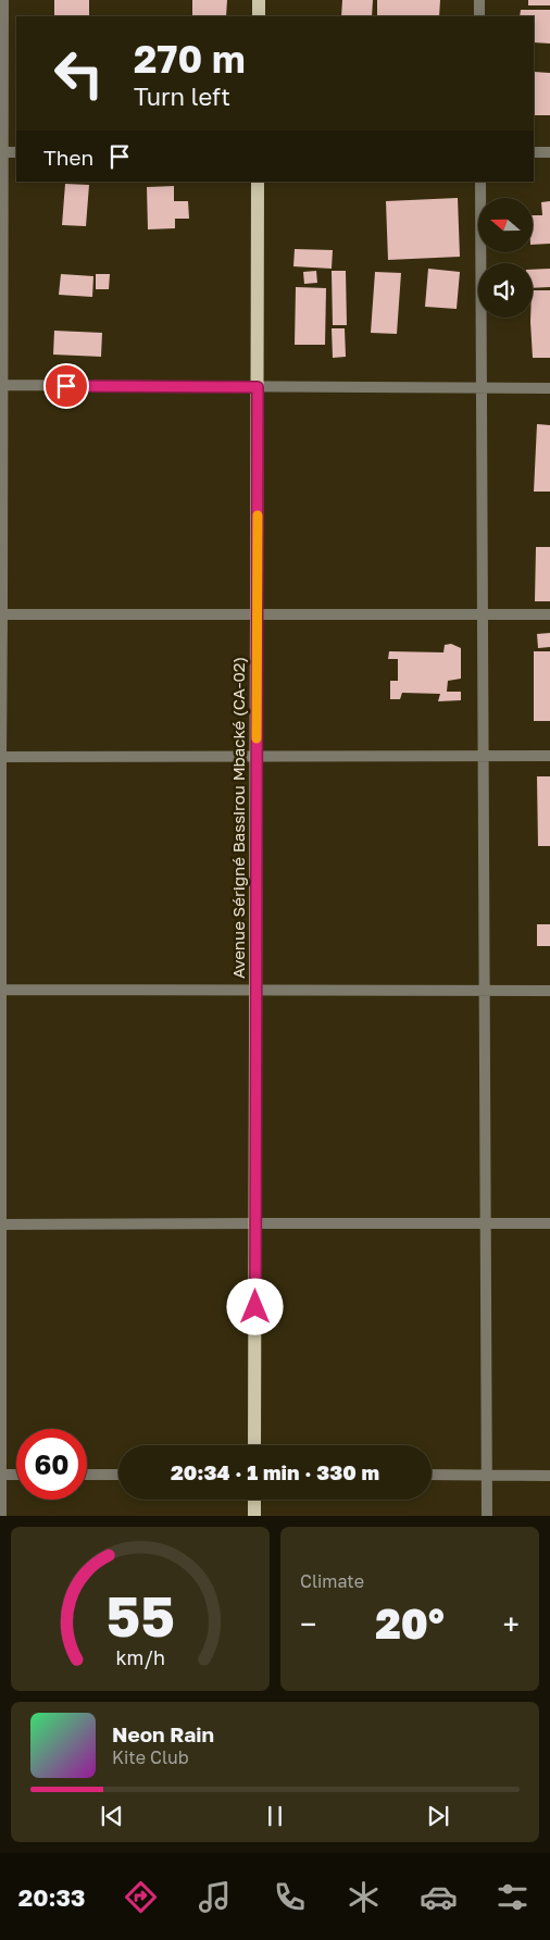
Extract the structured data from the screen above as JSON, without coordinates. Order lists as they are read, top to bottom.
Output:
{
  "streets": {
    "main road": ["Avenue Sérigné Bassirou Mbacké (CA-02)"]
  },
  "north": "left",
  "page": {
    "turn": ["270 m", "Turn left"],
    "then": "Then",
    "limit": "60",
    "trip": "20:34 · 1 min · 330 m",
    "tile": "Climate",
    "heat": ["−", "20°", "+"],
    "song": ["Neon Rain", "Kite Club"],
    "tabs": "20:33",
    "gauge": ["55", "km/h"]
  }
}
